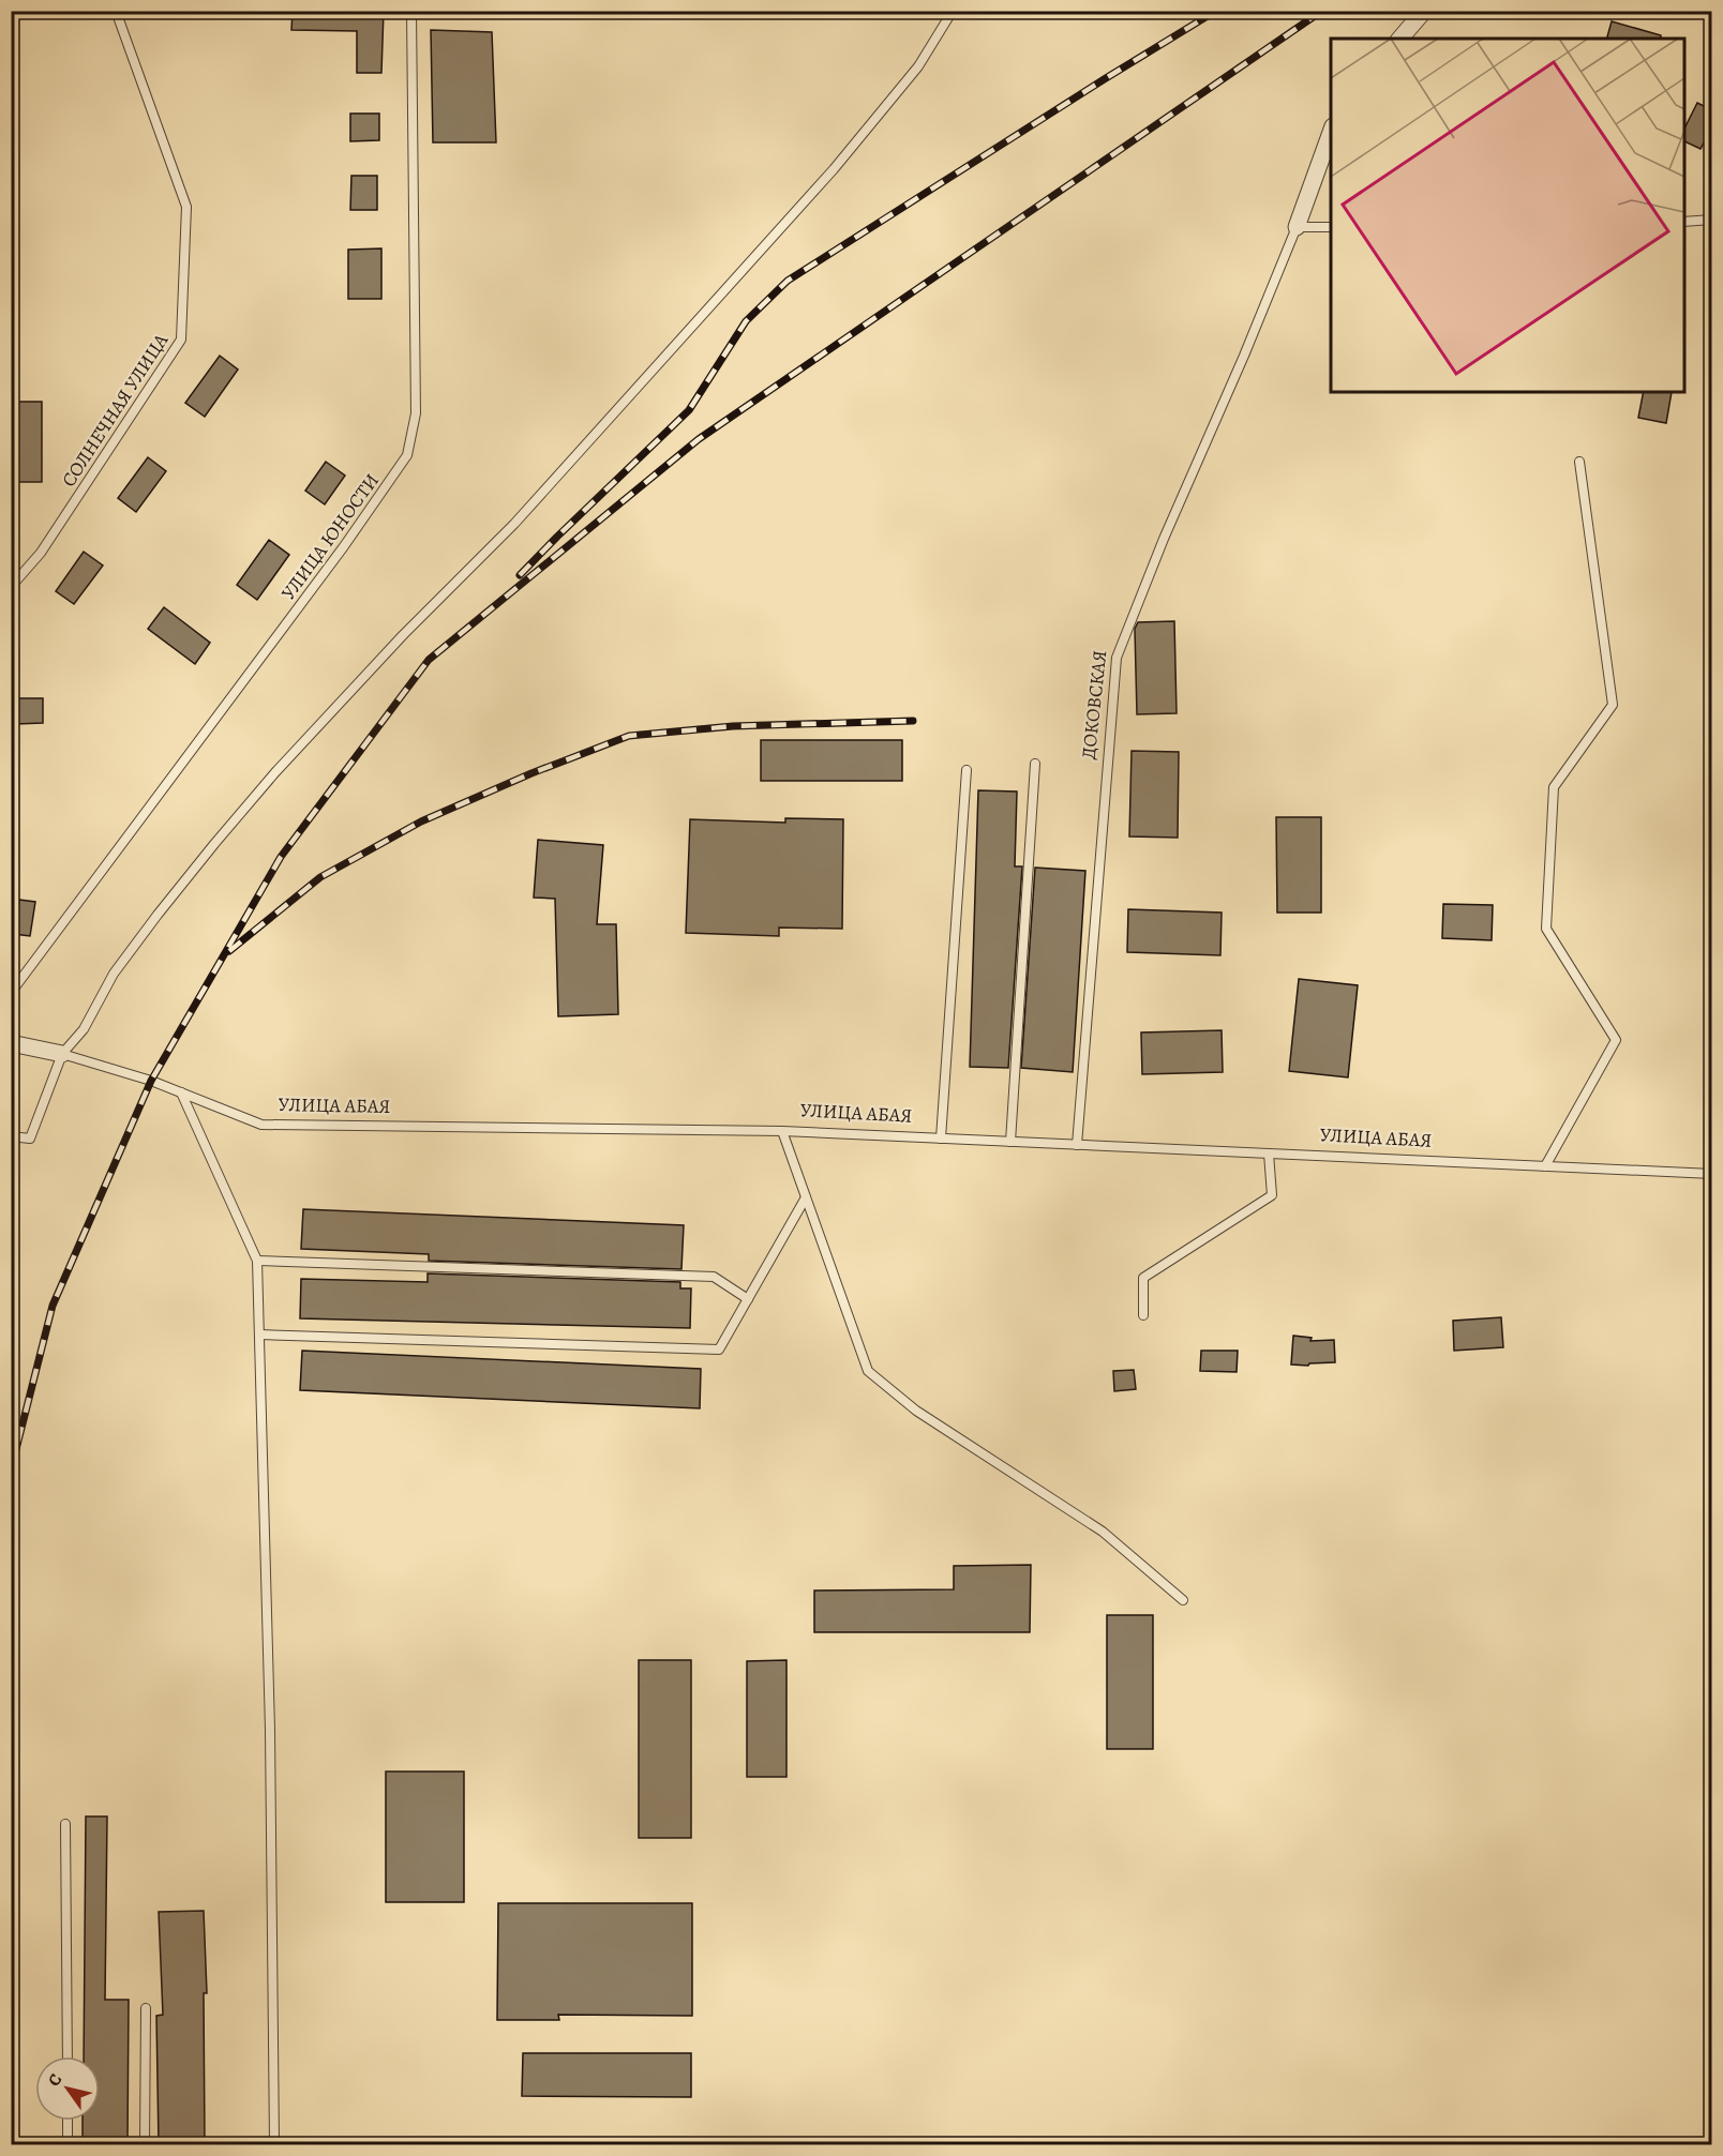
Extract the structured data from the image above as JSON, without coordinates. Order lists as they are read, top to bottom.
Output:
{
  "streets": {
    "street": ["ДОКОВСКАЯ", "УЛИЦА АБАЯ"],
    "lane": ["СОЛНЕЧНАЯ УЛИЦА", "УЛИЦА ЮНОСТИ"]
  },
  "crossings": [
    ["ДОКОВСКАЯ", "УЛИЦА АБАЯ"]
  ],
  "north": "top left"
}
